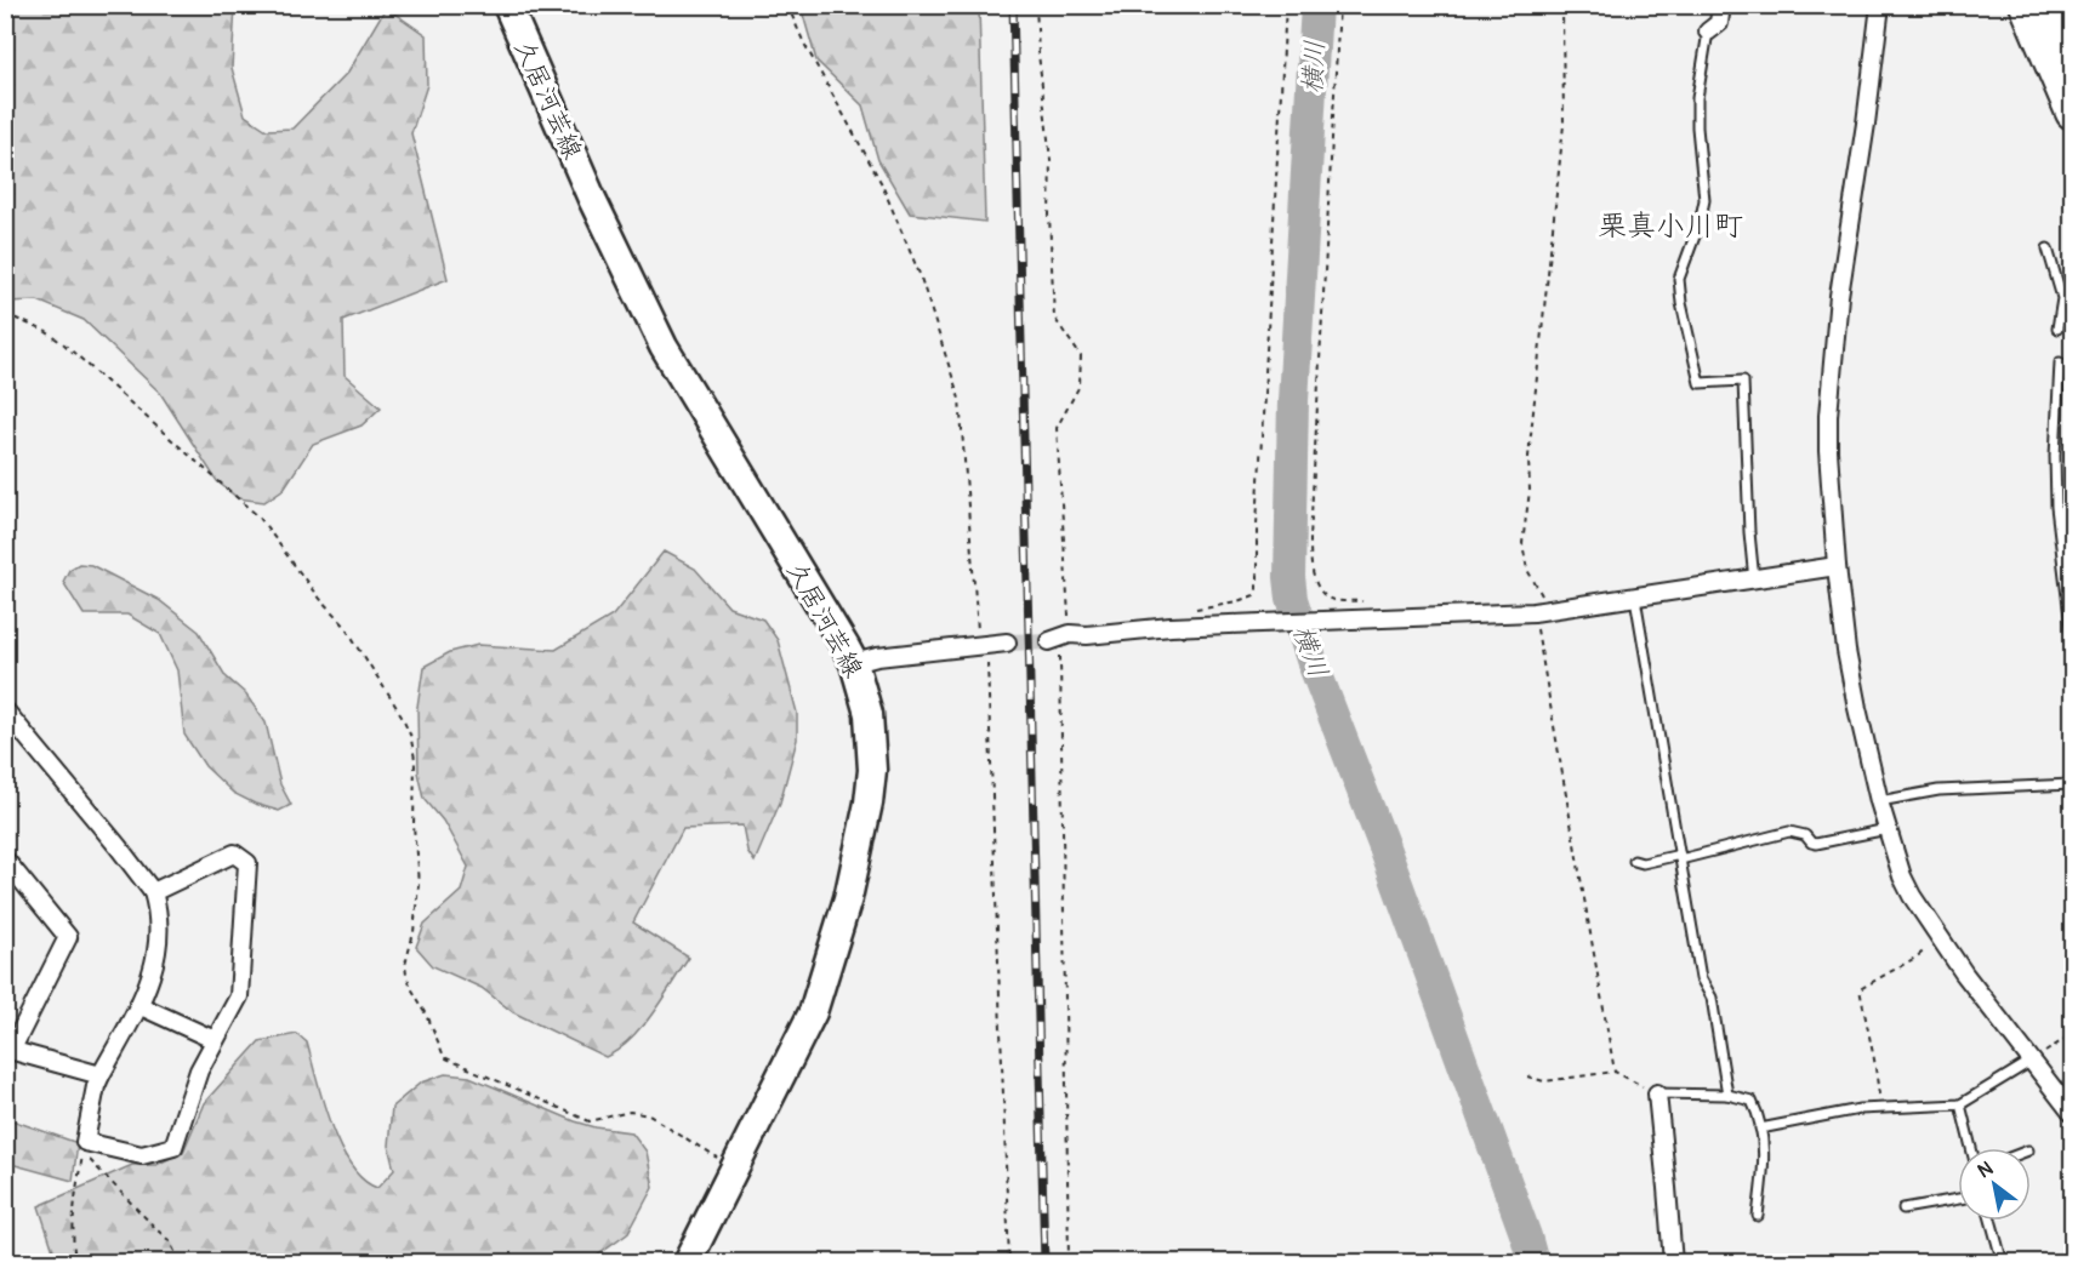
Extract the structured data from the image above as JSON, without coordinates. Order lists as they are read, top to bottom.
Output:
{
  "streets": {
    "main road": ["久居河芸線"]
  },
  "districts": ["栗真小川町"],
  "water": ["横川"],
  "north": "top left"
}
